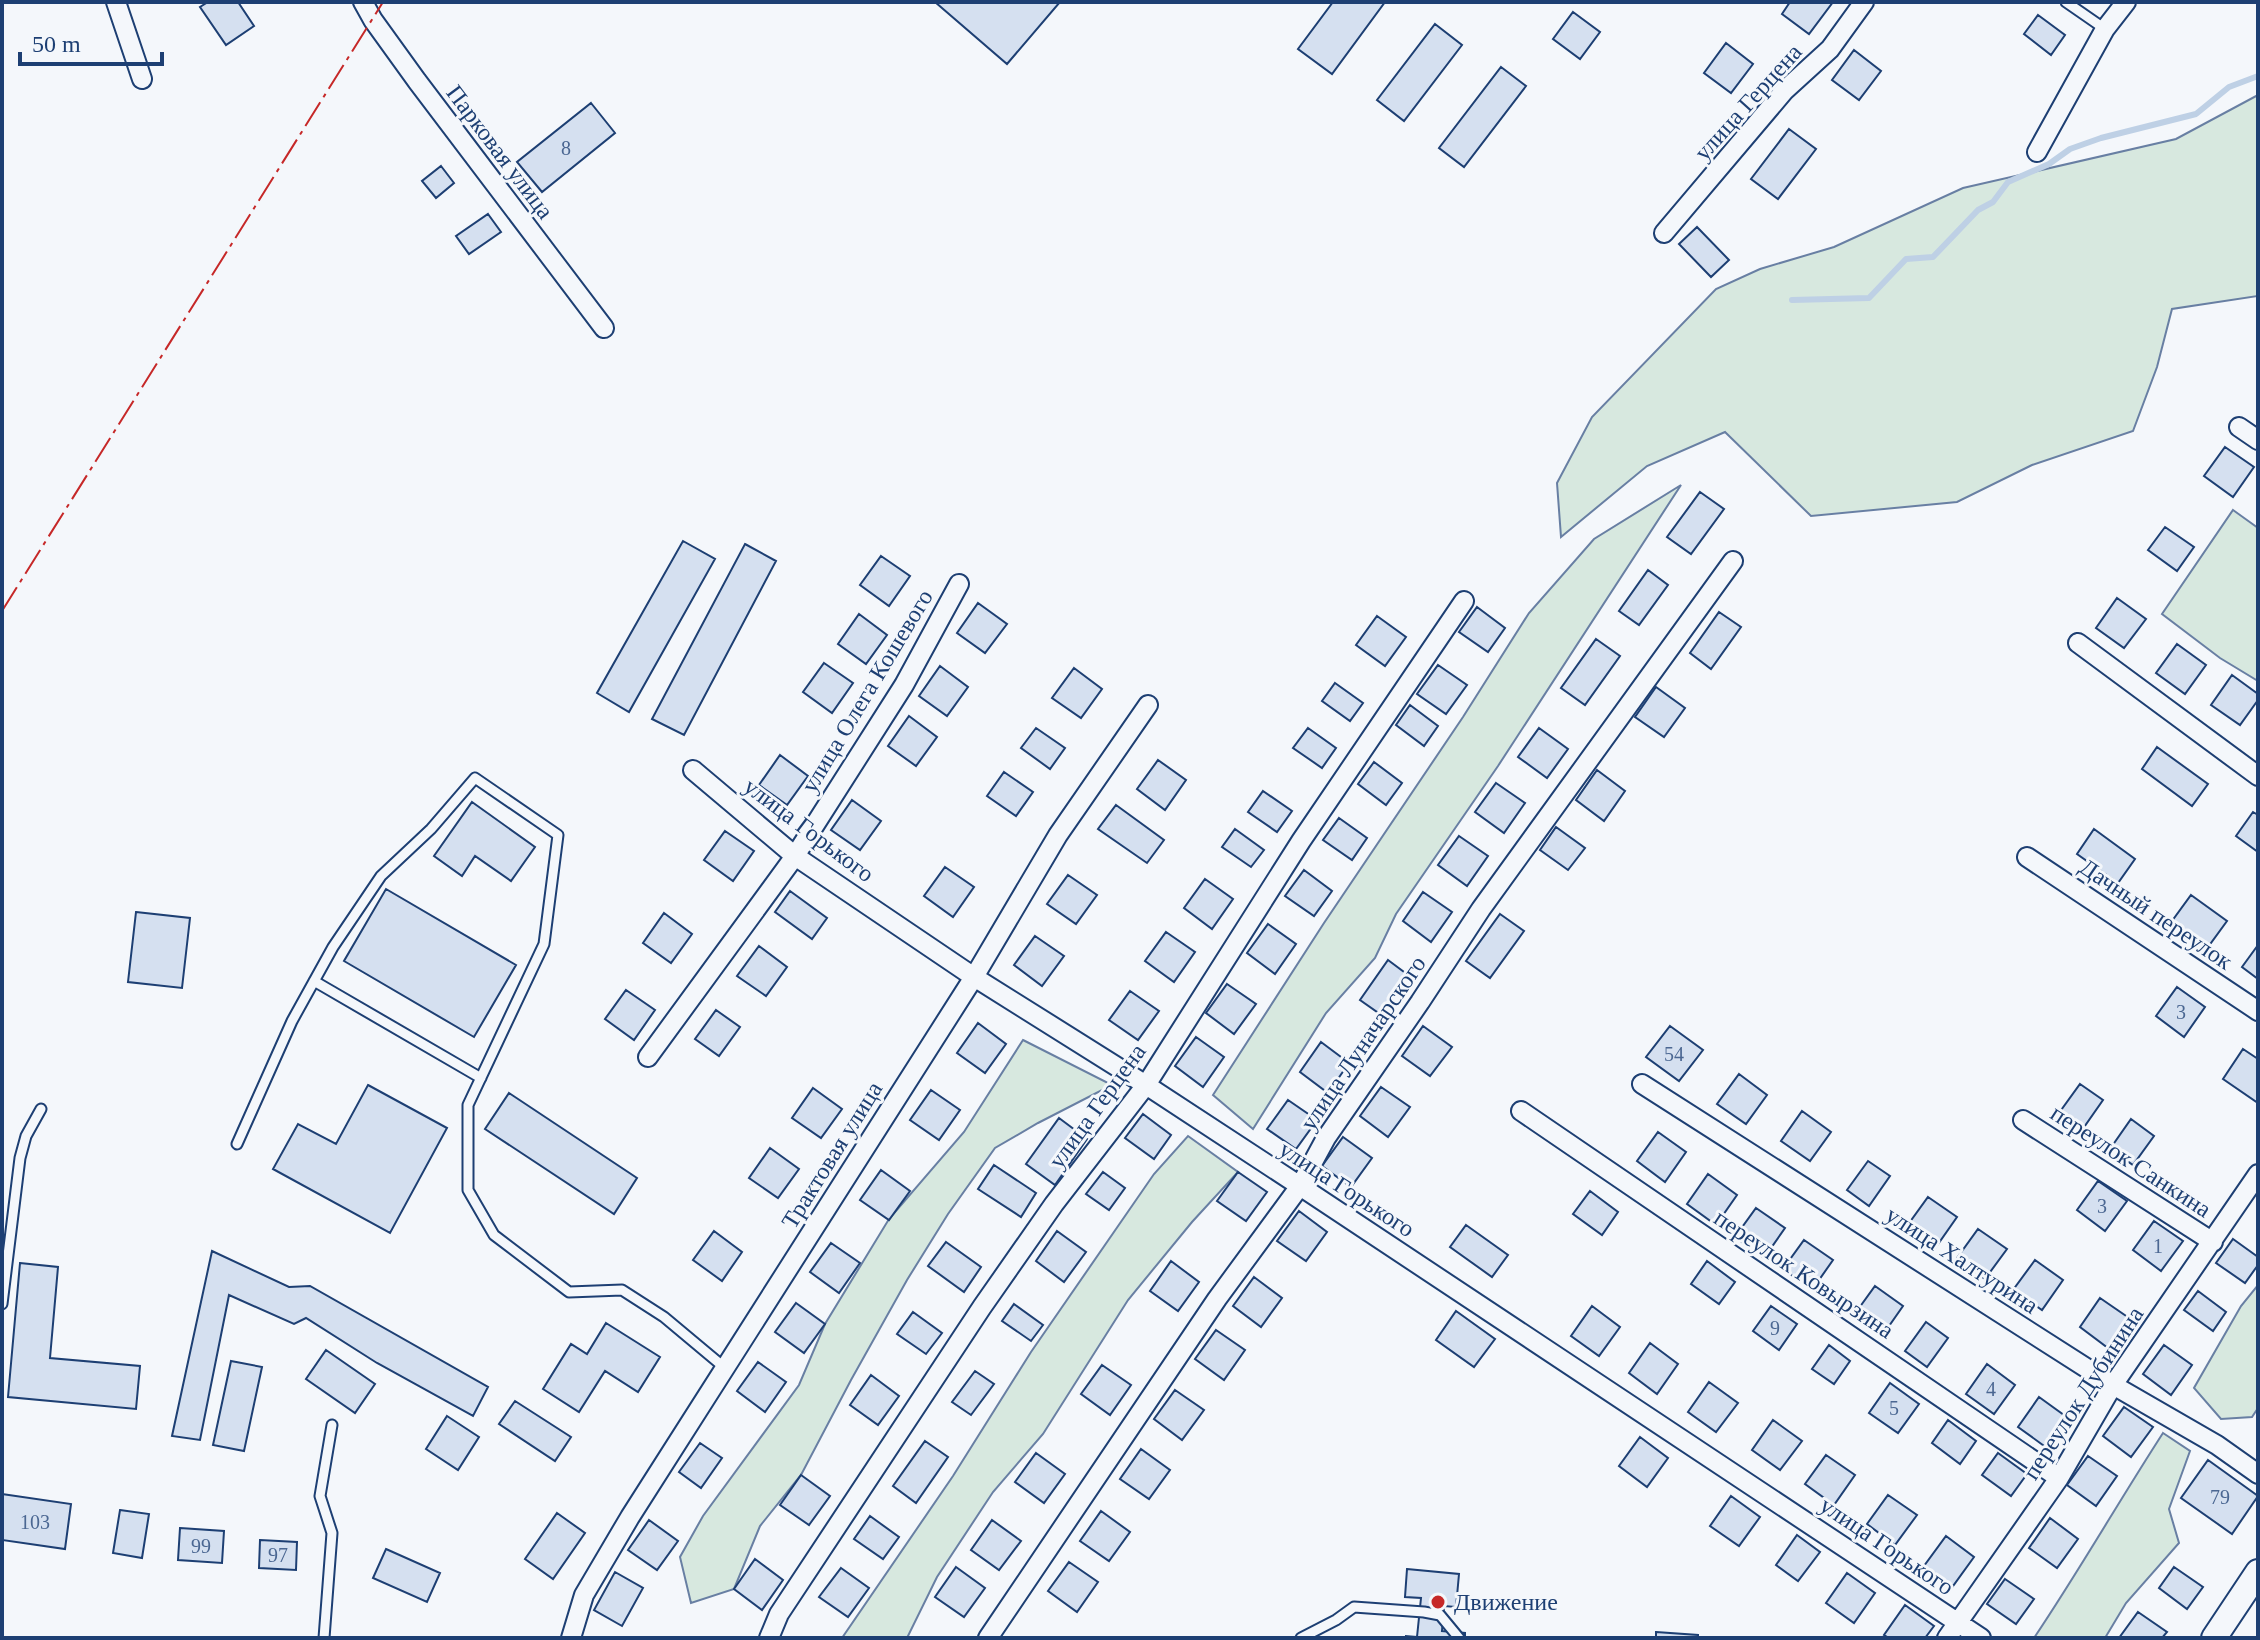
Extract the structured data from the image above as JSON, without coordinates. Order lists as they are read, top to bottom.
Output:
{
  "streets": {
    "street": [
      "улица Герцена",
      "Парковая улица",
      "улица Олега Кошевого",
      "улица Горького",
      "Дачный переулок",
      "улица Луначарского",
      "Трактовая улица",
      "переулок Санкина",
      "улица Халтурина",
      "переулок Ковырзина",
      "переулок Дубинина"
    ]
  },
  "crossings": [
    ["улица Герцена", "улица Горького"],
    ["улица Олега Кошевого", "улица Горького"],
    ["улица Горького", "улица Луначарского"],
    ["улица Горького", "Трактовая улица"],
    ["улица Горького", "переулок Дубинина"],
    ["переулок Санкина", "переулок Дубинина"],
    ["улица Халтурина", "переулок Дубинина"],
    ["переулок Ковырзина", "переулок Дубинина"]
  ],
  "places": ["Движение"],
  "house_numbers": [
    "8",
    "3",
    "54",
    "3",
    "1",
    "9",
    "4",
    "5",
    "79",
    "103",
    "99",
    "97"
  ],
  "scale_bar": "50 m"
}
